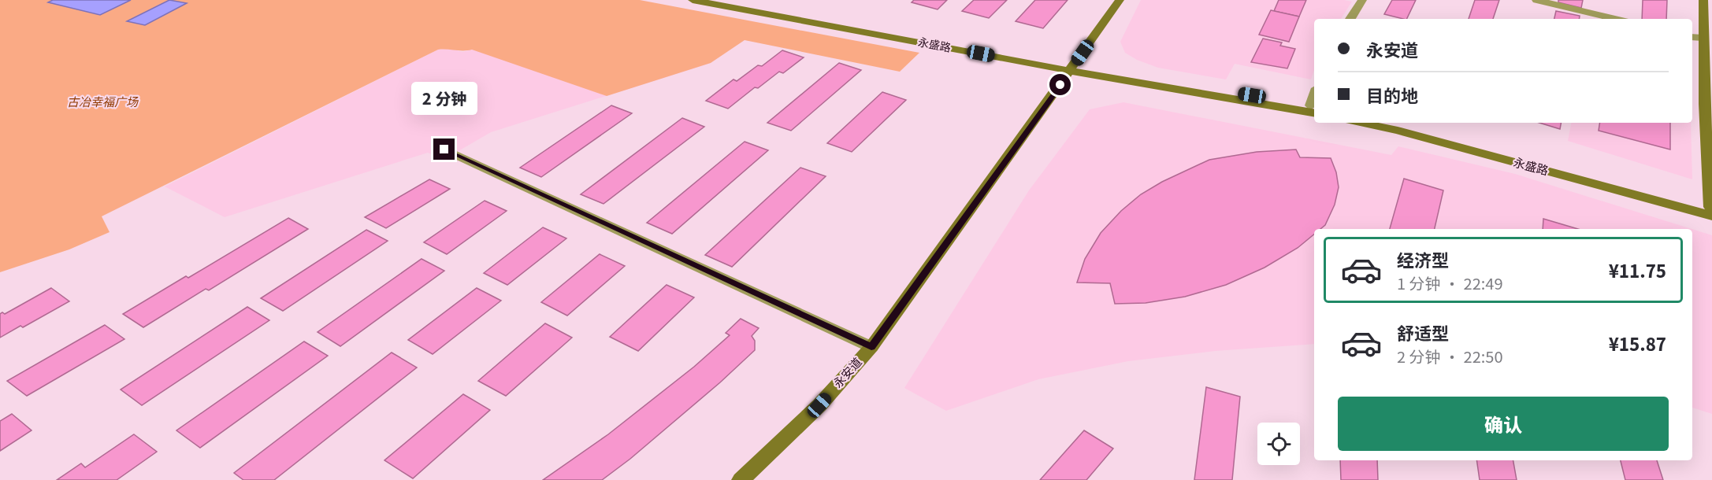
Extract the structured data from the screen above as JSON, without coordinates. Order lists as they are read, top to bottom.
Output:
{
  "streets": {
    "main road": ["永盛路", "永安道"]
  },
  "crossings": [
    ["永盛路", "永安道"]
  ],
  "parks": ["古冶幸福广场"],
  "page": {
    "banner": ["永安道", "目的地"],
    "bubble": "2 分钟",
    "list": [
      {
        "name": "经济型",
        "note": "1 分钟 · 22:49",
        "value": "¥11.75"
      },
      {
        "name": "舒适型",
        "note": "2 分钟 · 22:50",
        "value": "¥15.87"
      }
    ],
    "buttons": "确认"
  }
}
